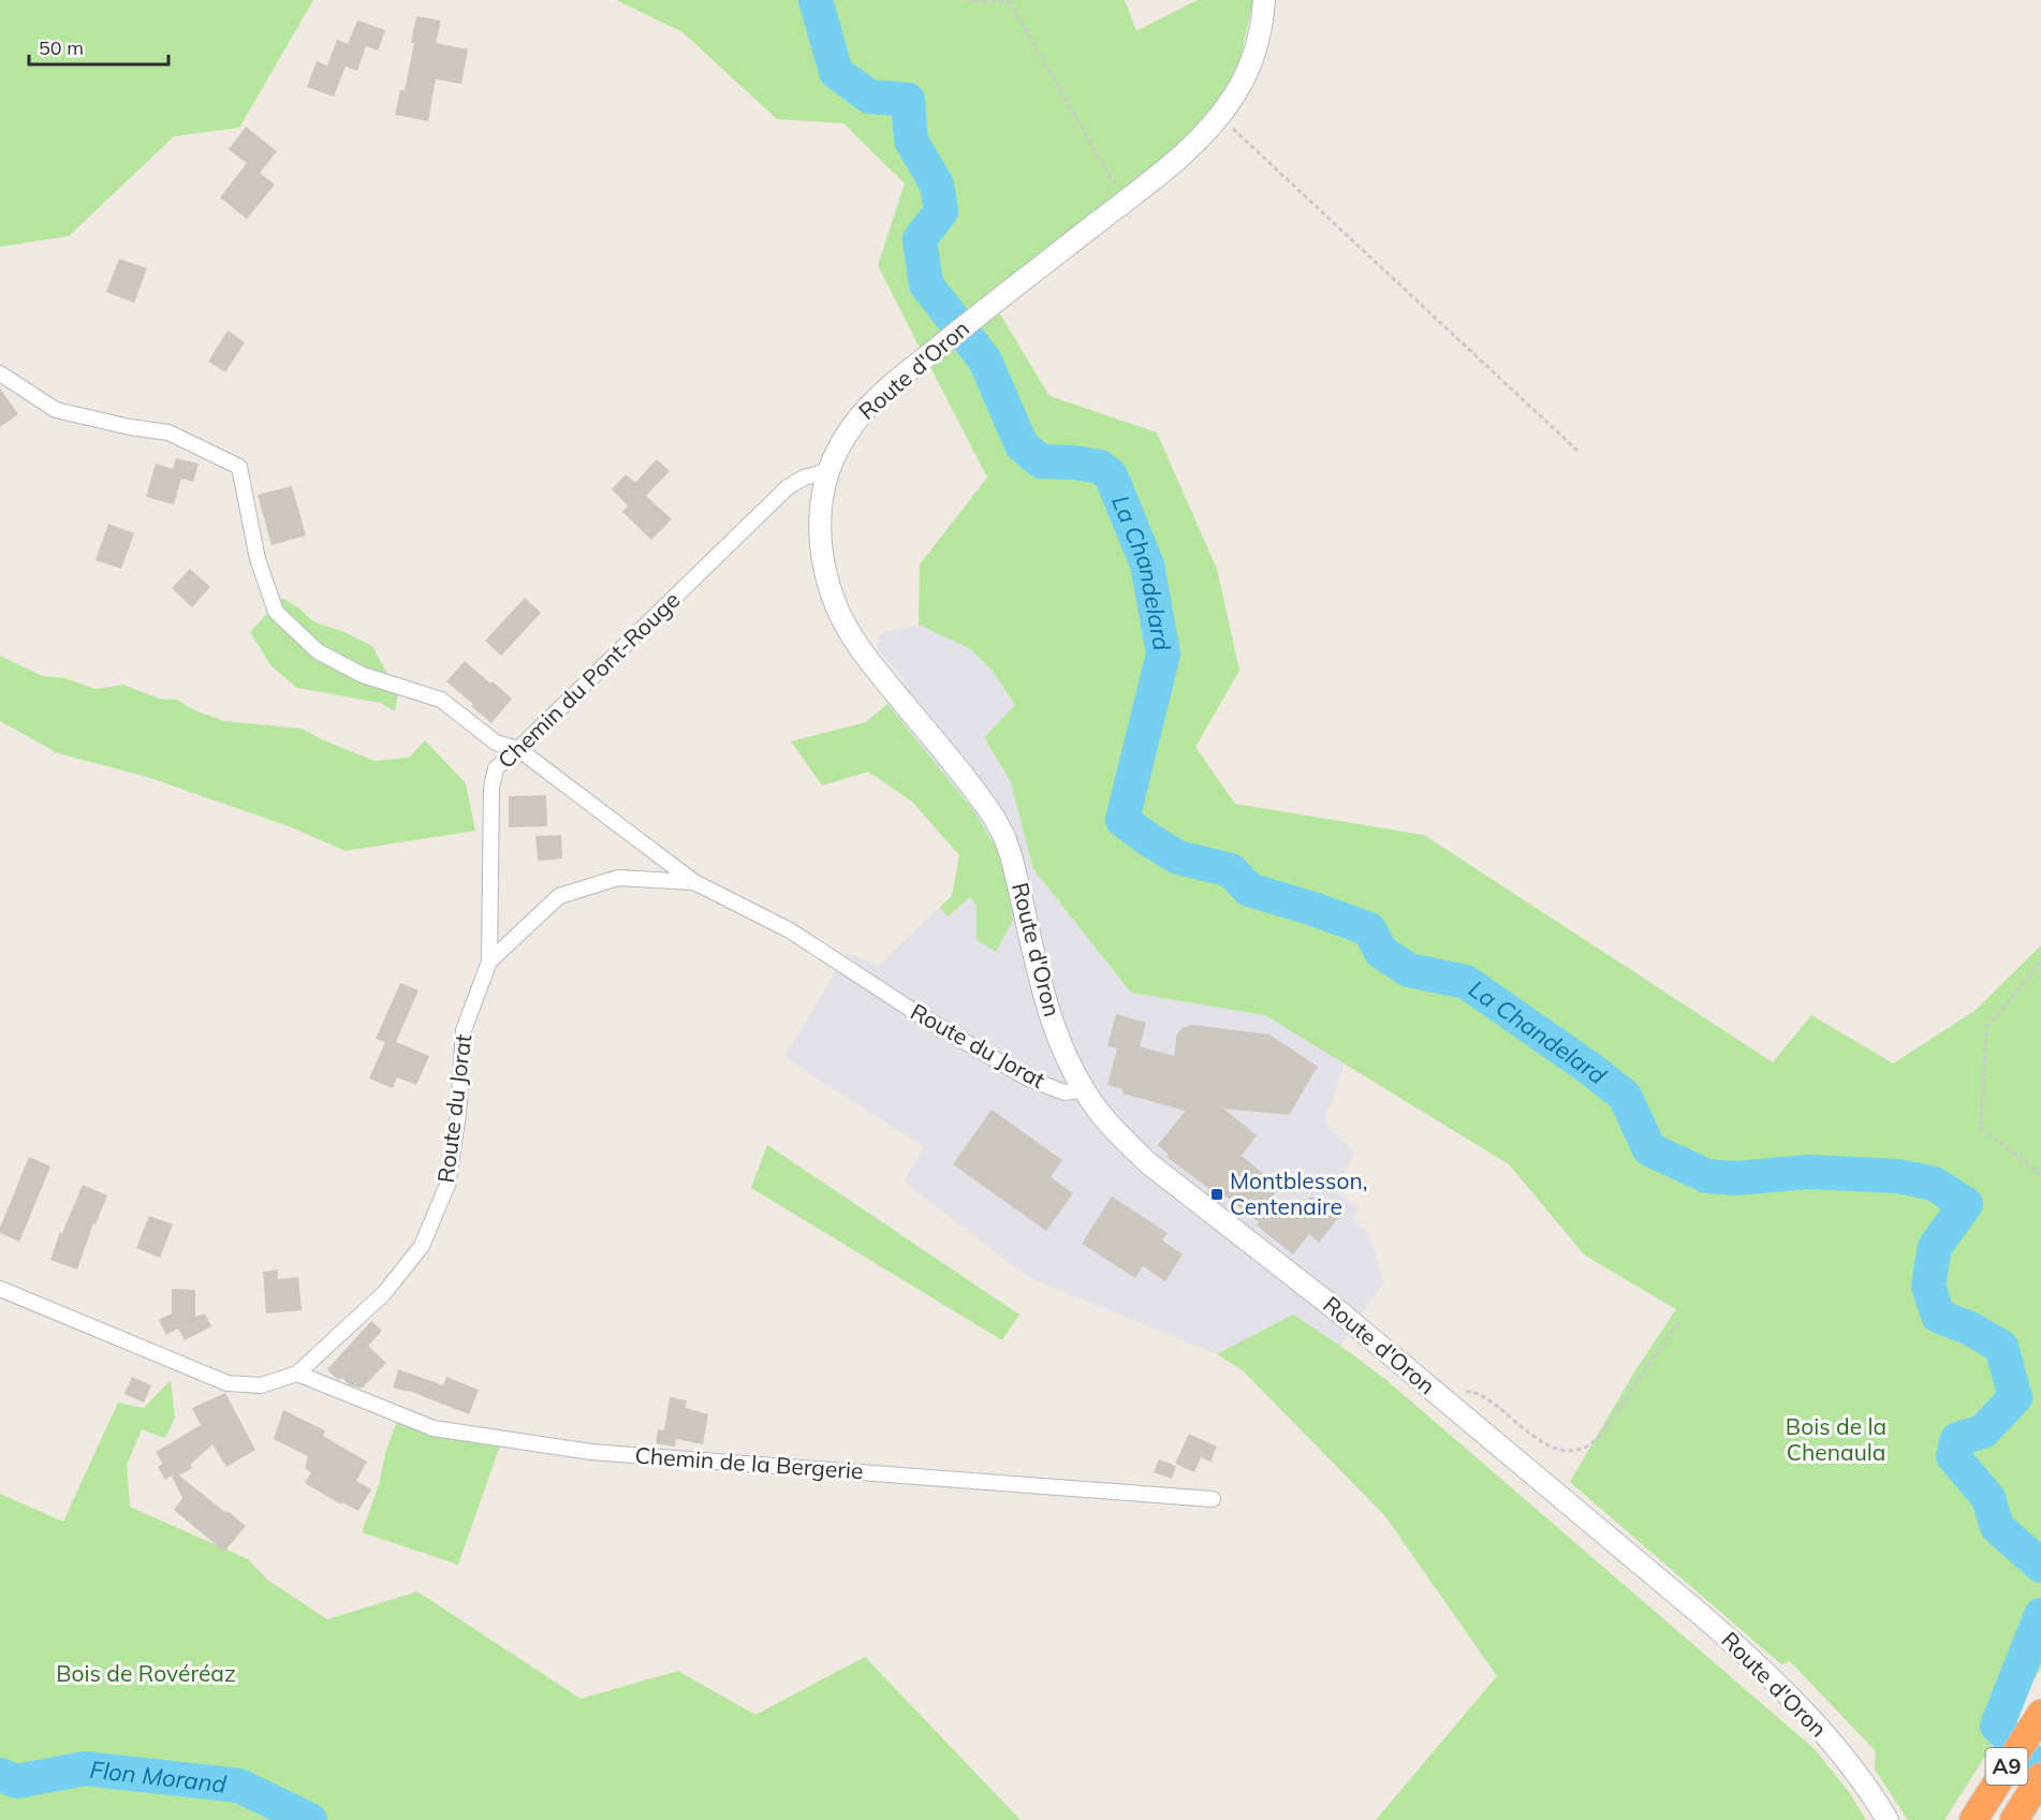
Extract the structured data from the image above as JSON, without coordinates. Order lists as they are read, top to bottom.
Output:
{
  "streets": {
    "highway": ["A9"],
    "main road": ["Route d'Oron"],
    "street": ["Chemin du Pont-Rouge", "Route du Jorat", "Chemin de la Bergerie"]
  },
  "crossings": [
    ["Route d'Oron", "Chemin du Pont-Rouge"],
    ["Route d'Oron", "Route du Jorat"],
    ["Chemin du Pont-Rouge", "Route du Jorat"],
    ["Route du Jorat", "Chemin de la Bergerie"]
  ],
  "water": ["La Chandelard", "Flon Morand"],
  "parks": ["Bois de la Chenaula", "Bois de Rovéréaz"],
  "places": {
    "transit": ["Montblesson, Centenaire"]
  },
  "scale_bar": "50 m"
}
